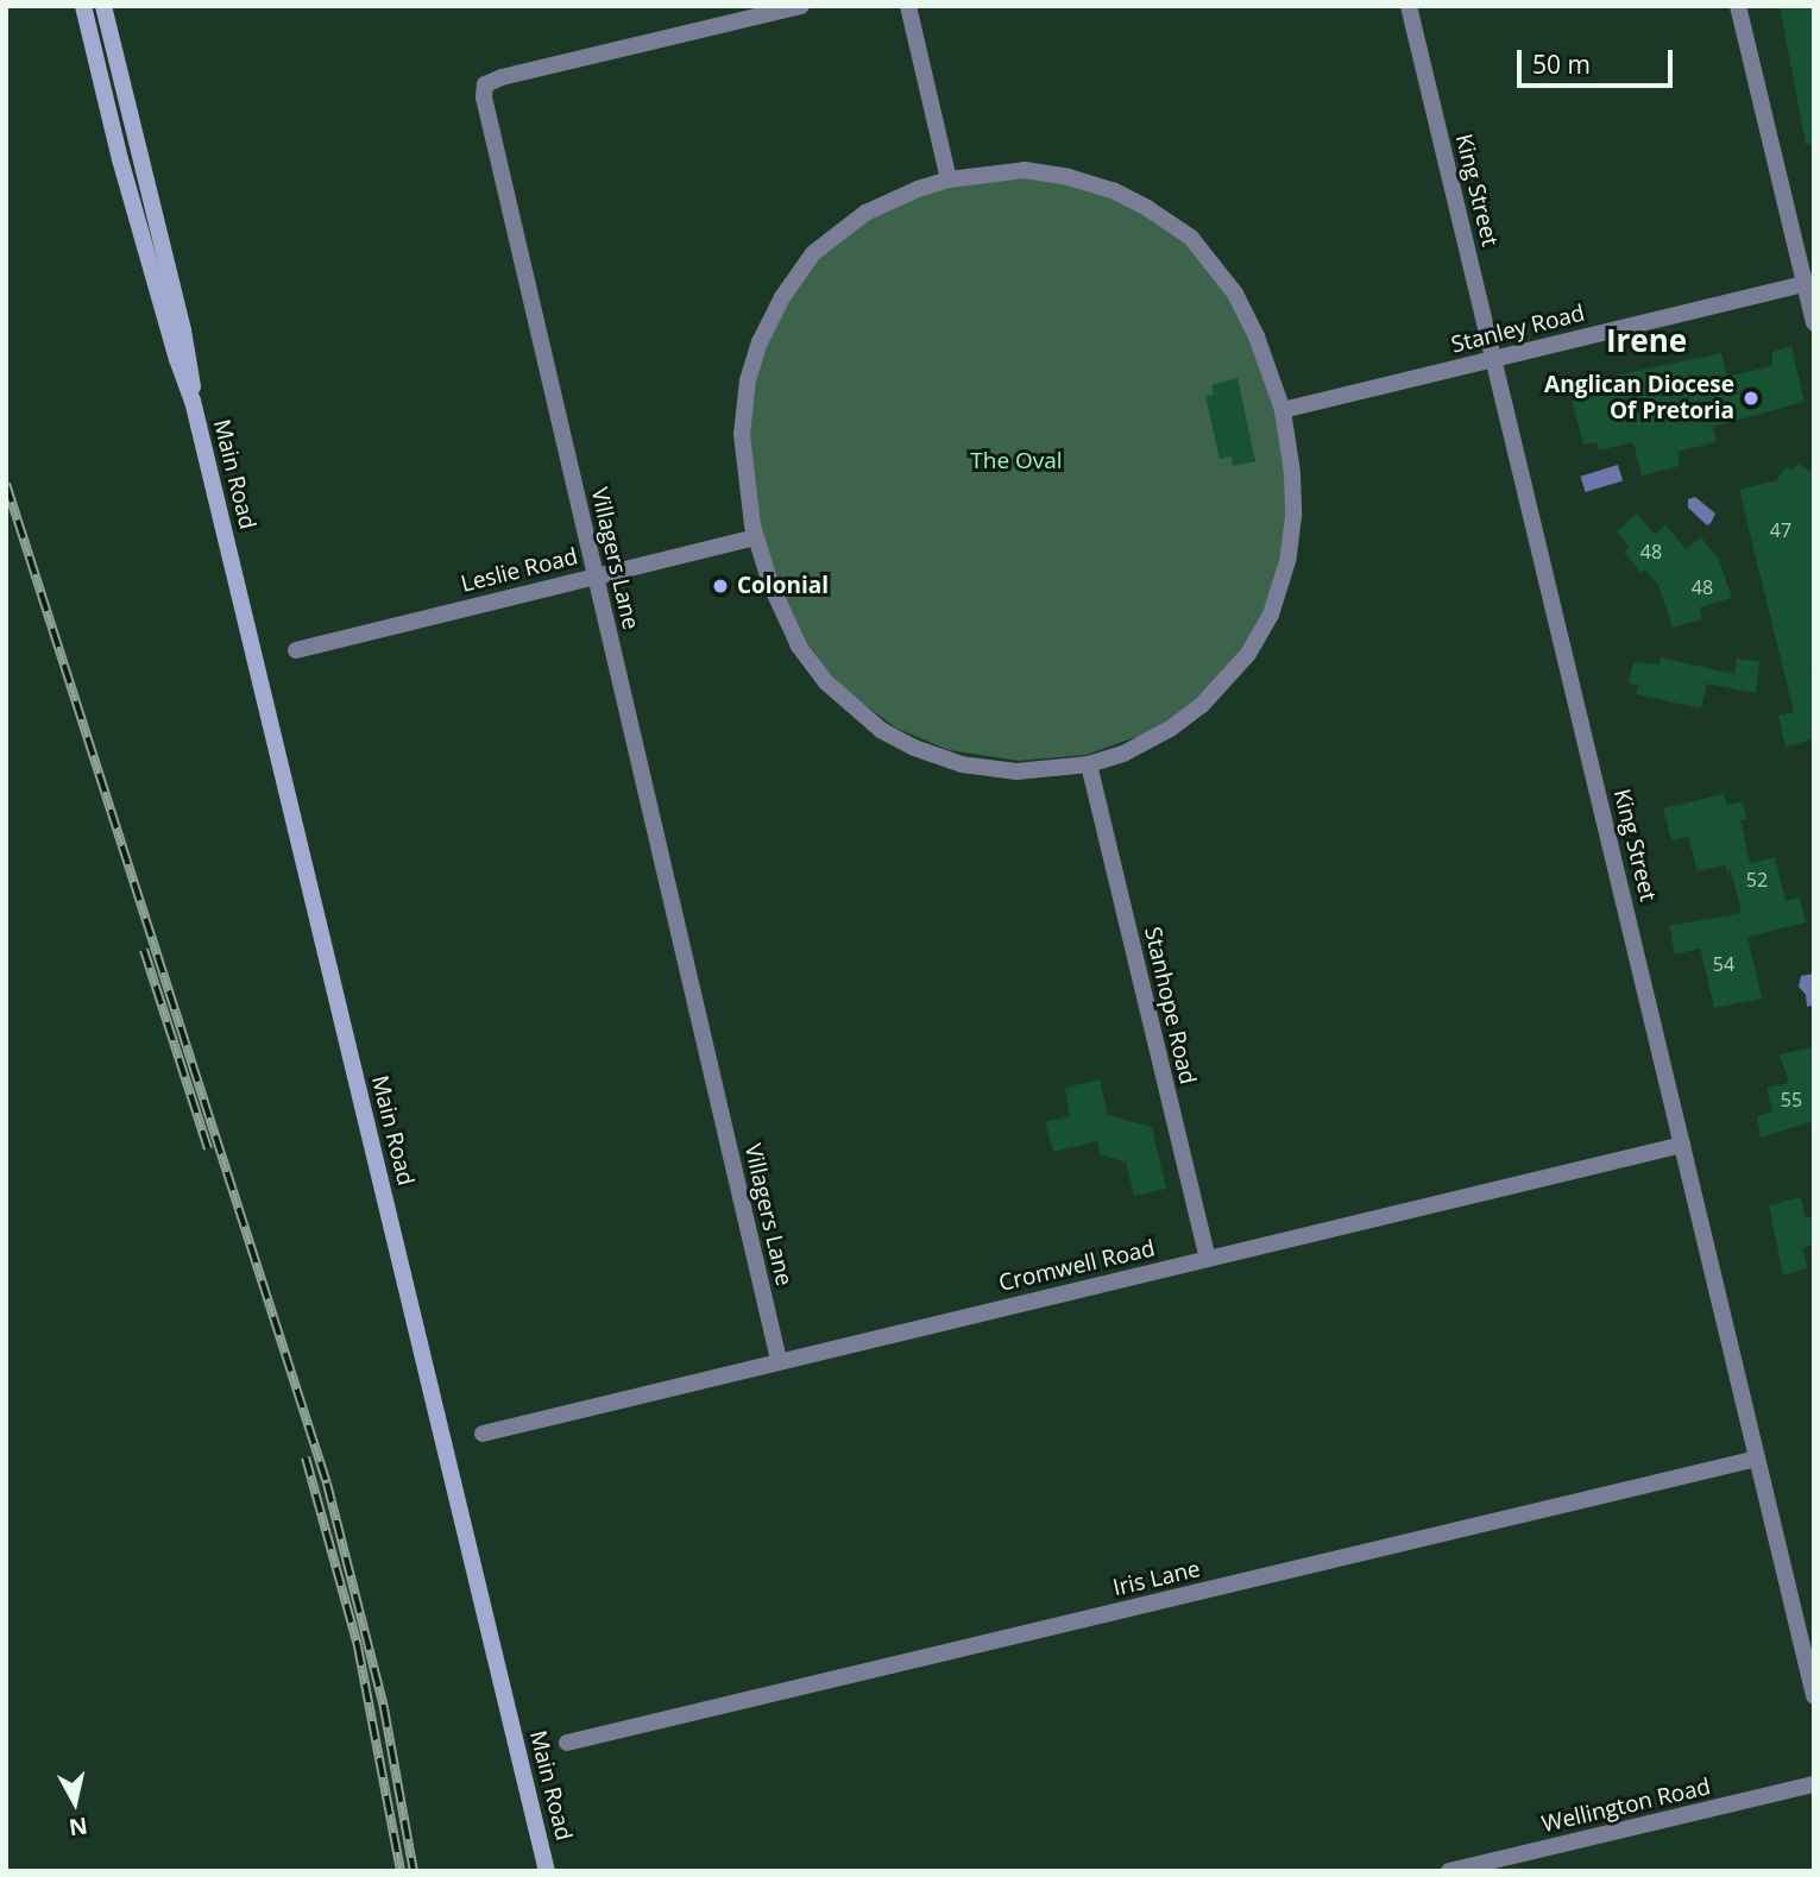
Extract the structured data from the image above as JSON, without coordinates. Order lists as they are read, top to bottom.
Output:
{
  "streets": {
    "main road": ["Main Road"],
    "street": [
      "King Street",
      "Stanley Road",
      "Villagers Lane",
      "Leslie Road",
      "Stanhope Road",
      "Cromwell Road",
      "Iris Lane",
      "Wellington Road"
    ]
  },
  "crossings": [
    ["King Street", "Stanley Road"],
    ["King Street", "Cromwell Road"],
    ["King Street", "Iris Lane"],
    ["Villagers Lane", "Leslie Road"],
    ["Villagers Lane", "Cromwell Road"],
    ["Stanhope Road", "Cromwell Road"]
  ],
  "districts": ["Irene"],
  "parks": ["The Oval"],
  "places": ["Anglican Diocese Of Pretoria", "Colonial"],
  "house_numbers": [
    "47",
    "48",
    "48",
    "52",
    "54",
    "55"
  ],
  "scale_bar": "50 m",
  "north": "bottom"
}
